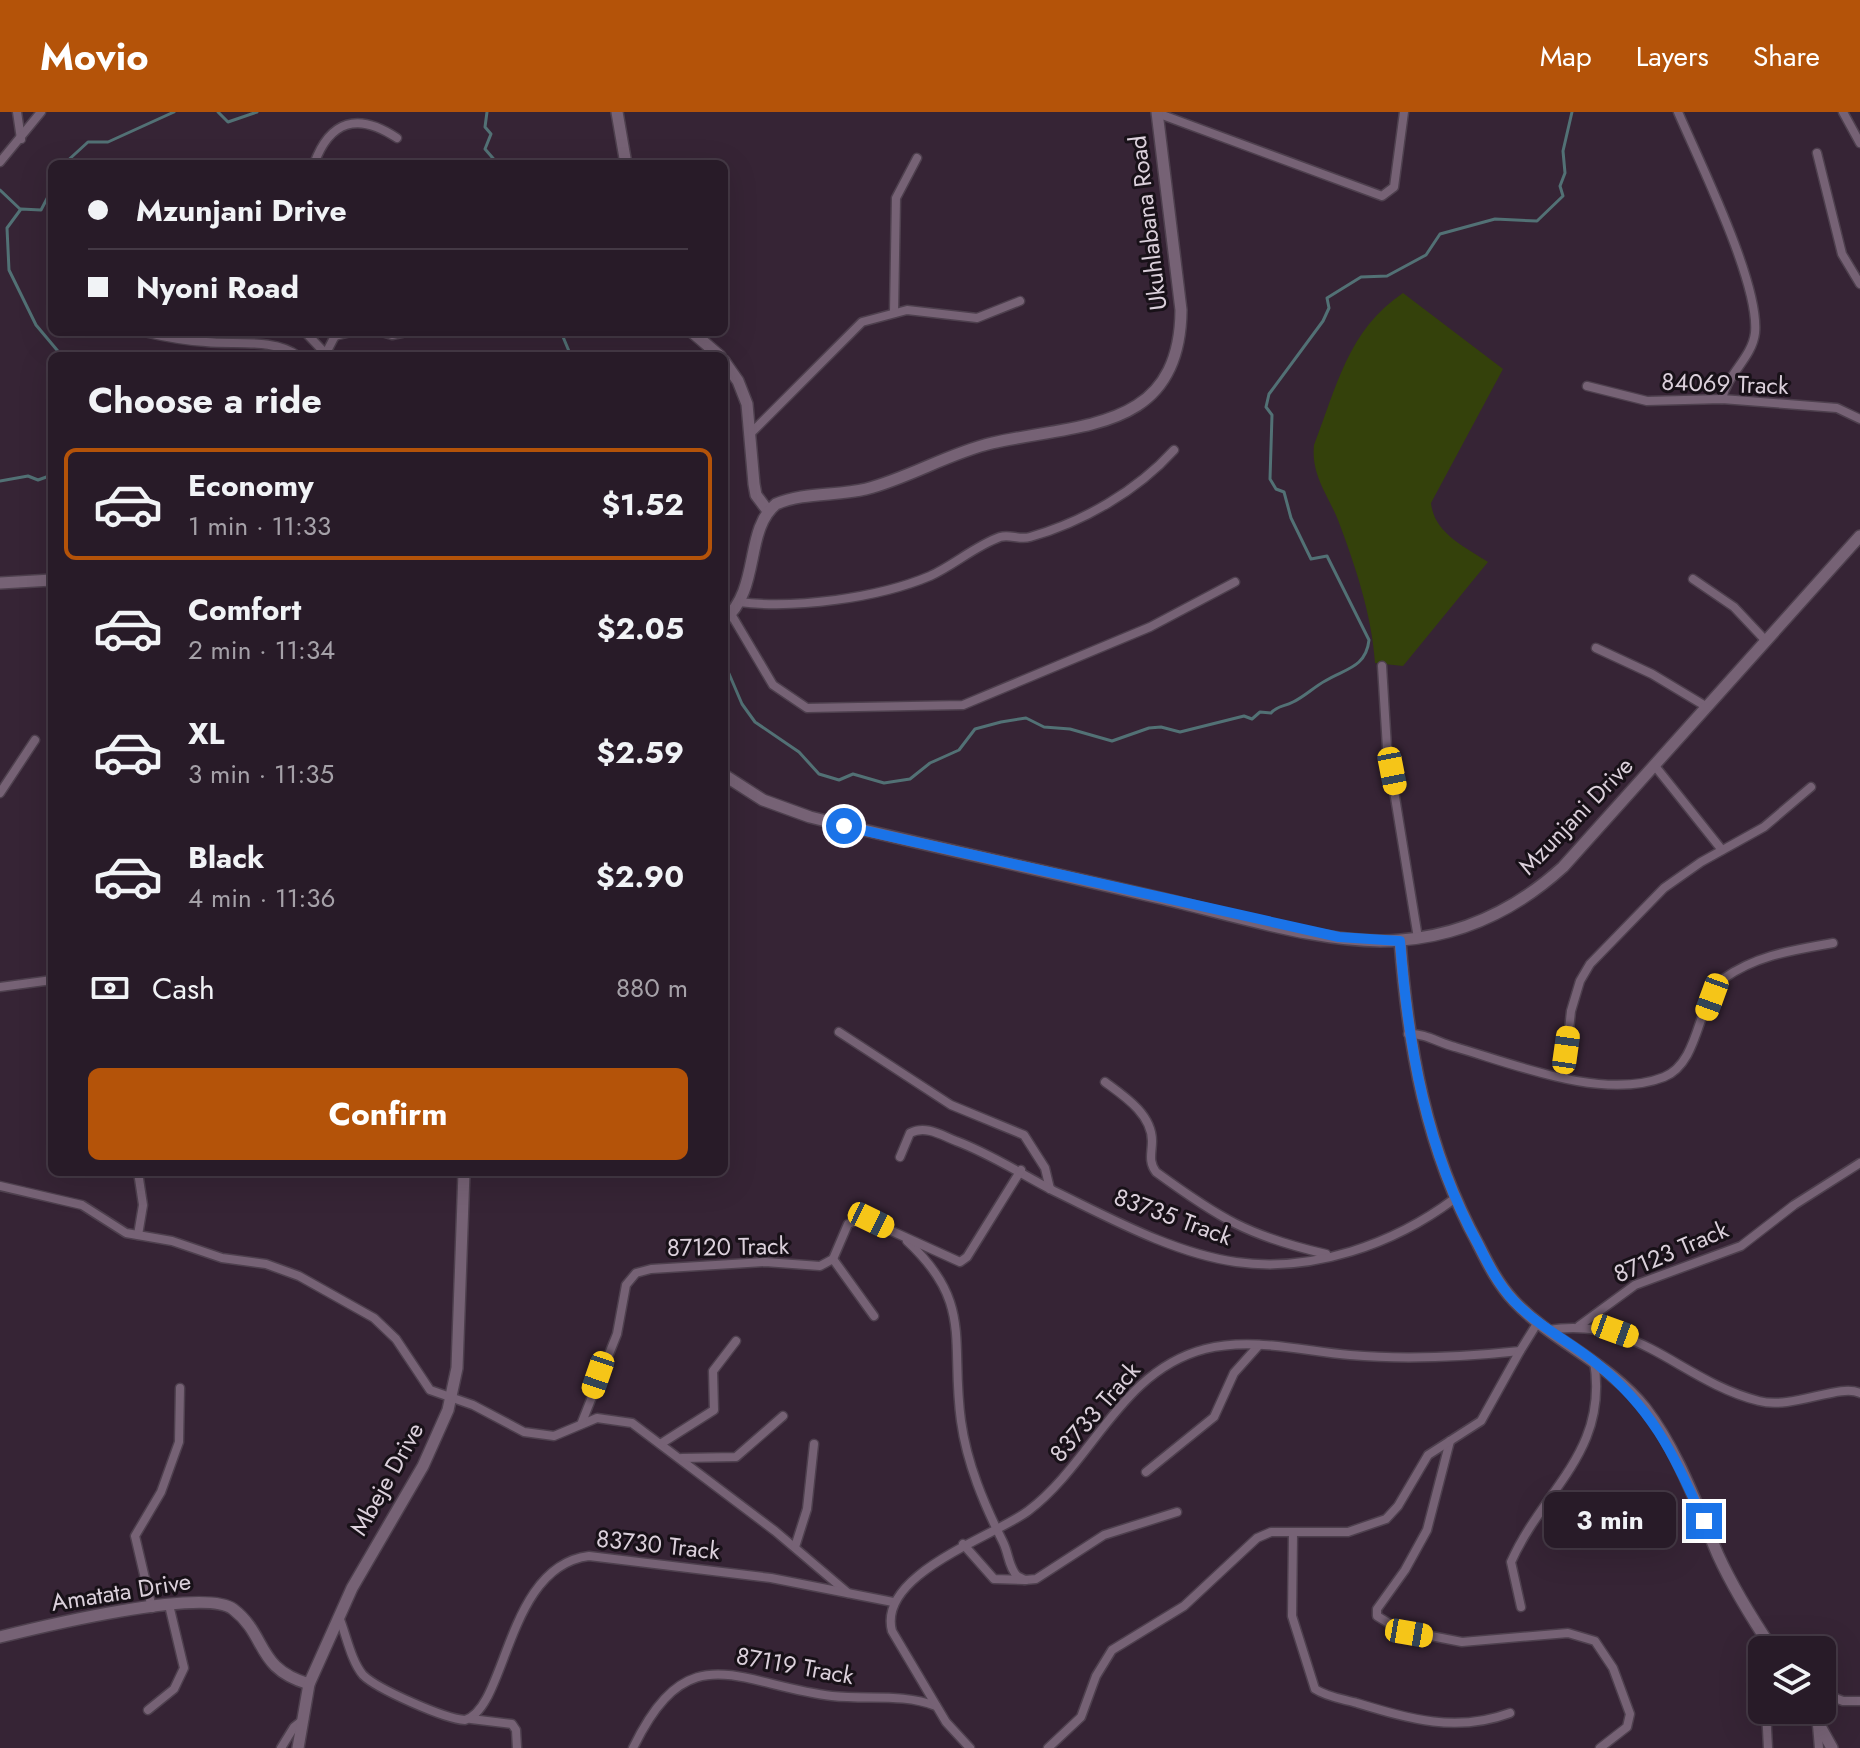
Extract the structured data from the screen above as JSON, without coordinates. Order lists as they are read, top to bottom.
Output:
{
  "streets": {
    "street": [
      "Ukuhlabana Road",
      "84069 Track",
      "Mzunjani Drive",
      "83735 Track",
      "87120 Track",
      "87123 Track",
      "83733 Track",
      "Mbeje Drive",
      "83730 Track",
      "Amatata Drive",
      "87119 Track"
    ]
  },
  "crossings": [
    ["83733 Track", "83730 Track"],
    ["Mbeje Drive", "Amatata Drive"]
  ],
  "page": {
    "header": "Movio",
    "nav": ["Map", "Layers", "Share"],
    "banner": ["Mzunjani Drive", "Nyoni Road"],
    "heading": "Choose a ride",
    "list": [
      {
        "name": "Economy",
        "note": "1 min · 11:33",
        "value": "$1.52"
      },
      {
        "name": "Comfort",
        "note": "2 min · 11:34",
        "value": "$2.05"
      },
      {
        "name": "XL",
        "note": "3 min · 11:35",
        "value": "$2.59"
      },
      {
        "name": "Black",
        "note": "4 min · 11:36",
        "value": "$2.90"
      }
    ],
    "pay": ["Cash", "880 m"],
    "buttons": "Confirm",
    "bubble": "3 min"
  }
}
